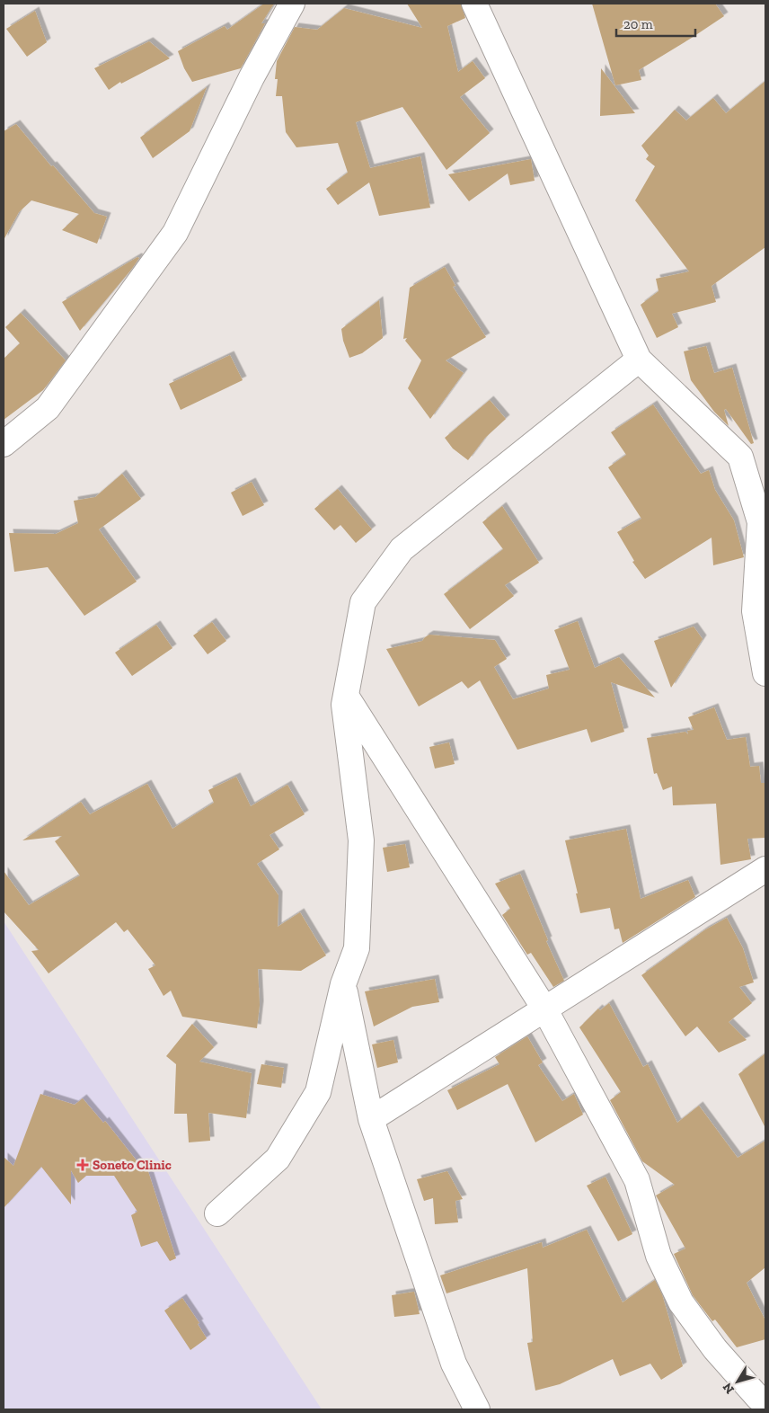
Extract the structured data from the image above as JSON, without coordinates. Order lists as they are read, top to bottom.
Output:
{
  "places": {
    "health": ["Soneto Clinic"]
  },
  "scale_bar": "20 m",
  "north": "bottom left"
}
